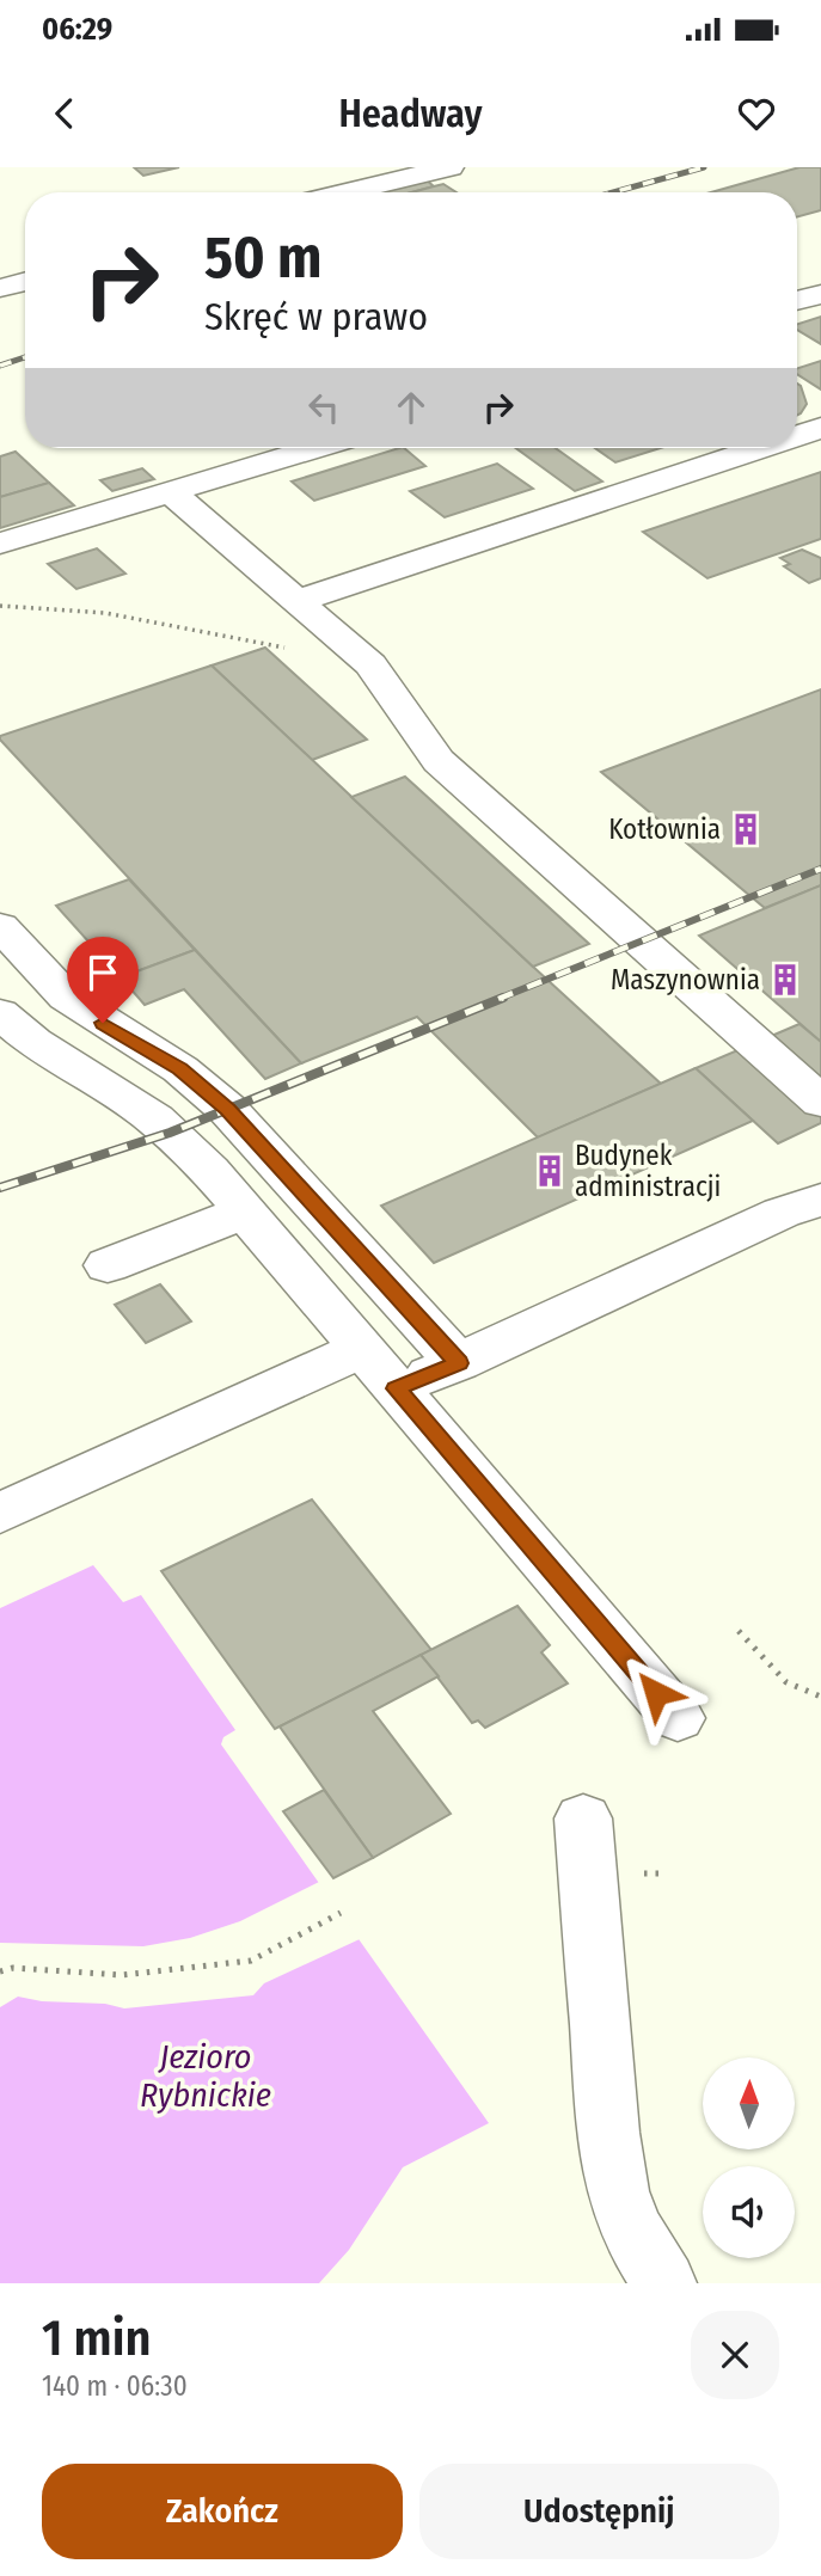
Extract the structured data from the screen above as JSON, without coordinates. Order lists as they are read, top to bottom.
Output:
{
  "water": ["Jezioro Rybnickie"],
  "places": {
    "building": ["Kotłownia", "Maszynownia", "Budynek administracji"]
  },
  "north": "top",
  "page": {
    "status": "06:29",
    "header": "Headway",
    "turn": ["50 m", "Skręć w prawo"],
    "heading": ["1 min", "140 m · 06:30"],
    "buttons": ["Zakończ", "Udostępnij"]
  }
}
